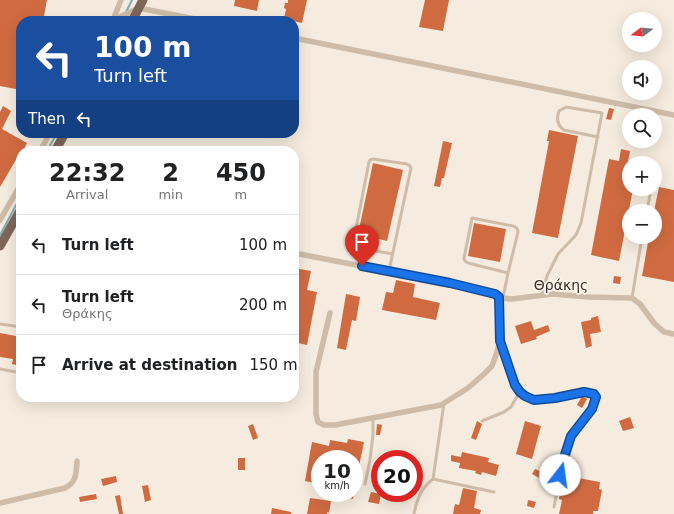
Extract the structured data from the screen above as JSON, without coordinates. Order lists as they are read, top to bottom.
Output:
{
  "streets": {
    "street": ["Θράκης"]
  },
  "north": "left",
  "page": {
    "map_buttons": ["+", "−"],
    "turn": ["100 m", "Turn left"],
    "then": "Then",
    "eta": [
      "22:32",
      "Arrival",
      "2",
      "min",
      "450",
      "m"
    ],
    "list": [
      {
        "name": "Turn left",
        "value": "100 m"
      },
      {
        "name": "Turn left",
        "note": "Θράκης",
        "value": "200 m"
      },
      {
        "name": "Arrive at destination",
        "value": "150 m"
      }
    ],
    "speed": "10 km/h",
    "limit": "20"
  }
}
